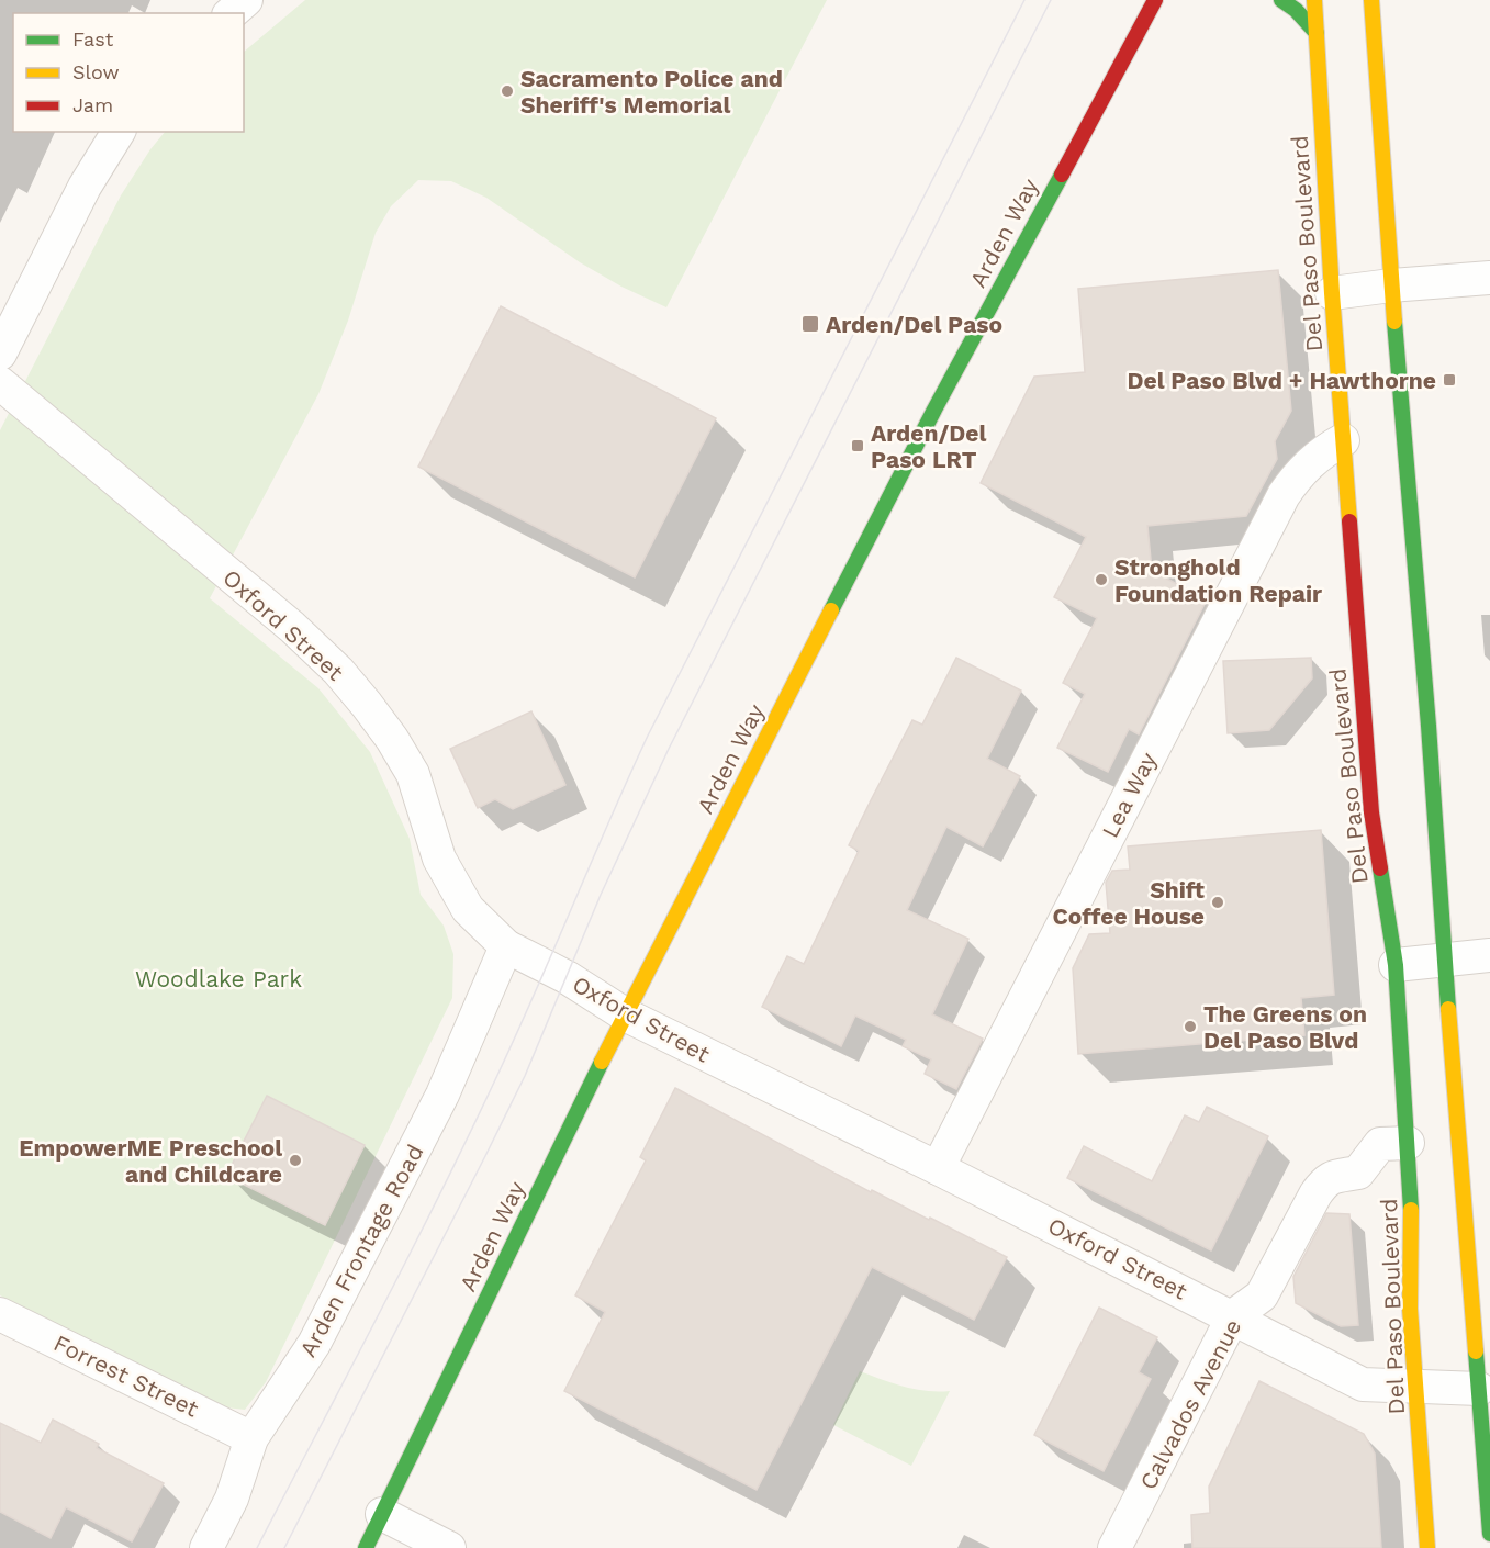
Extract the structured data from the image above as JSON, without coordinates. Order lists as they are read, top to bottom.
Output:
{
  "streets": {
    "main road": ["Arden Way", "Del Paso Boulevard"],
    "street": [
      "Oxford Street",
      "Lea Way",
      "Arden Frontage Road",
      "Forrest Street",
      "Calvados Avenue"
    ]
  },
  "crossings": [
    ["Arden Way", "Oxford Street"],
    ["Del Paso Boulevard", "Oxford Street"],
    ["Del Paso Boulevard", "Lea Way"],
    ["Del Paso Boulevard", "Calvados Avenue"],
    ["Oxford Street", "Lea Way"],
    ["Oxford Street", "Arden Frontage Road"],
    ["Oxford Street", "Calvados Avenue"],
    ["Arden Frontage Road", "Forrest Street"]
  ],
  "parks": ["Woodlake Park"],
  "places": {
    "other": [
      "Sacramento Police and Sheriff's Memorial",
      "Stronghold Foundation Repair",
      "Shift Coffee House",
      "The Greens on Del Paso Blvd",
      "EmpowerME Preschool and Childcare"
    ],
    "transit": ["Arden/Del Paso", "Del Paso Blvd + Hawthorne", "Arden/Del Paso LRT"]
  },
  "legend": ["Fast", "Slow", "Jam"]
}
